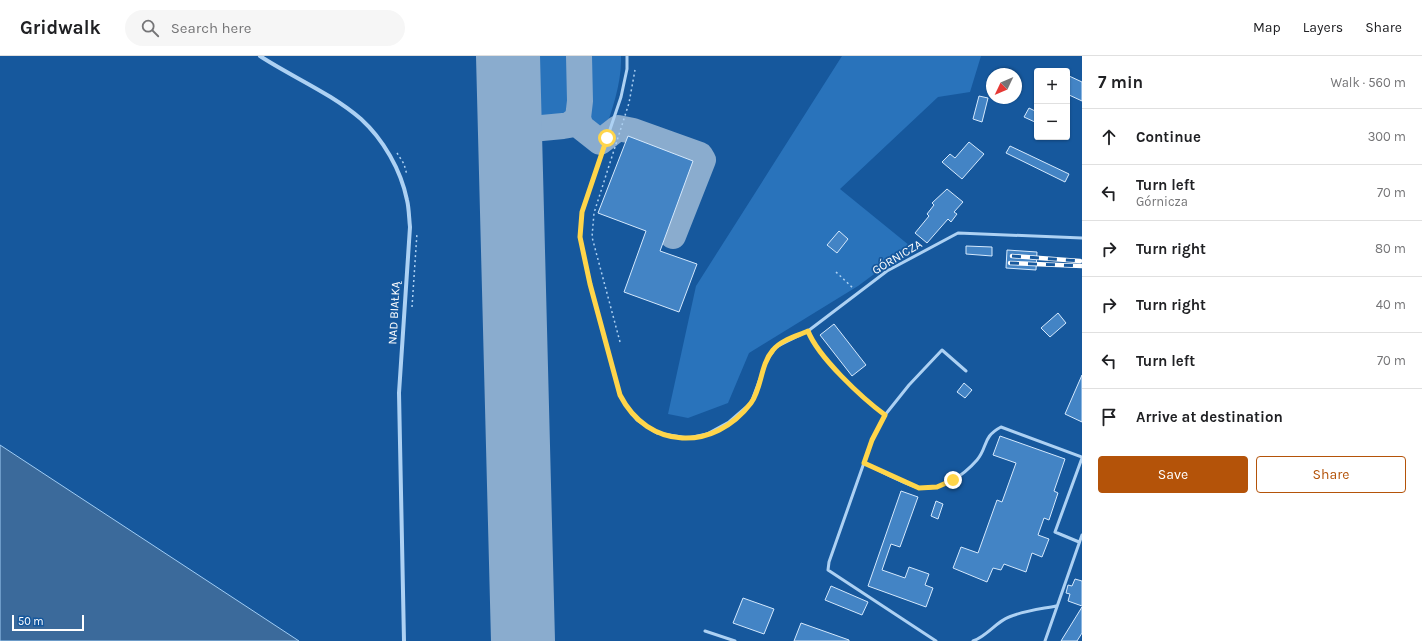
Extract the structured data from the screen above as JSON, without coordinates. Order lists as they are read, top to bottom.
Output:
{
  "streets": {
    "street": ["NAD BIAŁKĄ"],
    "lane": ["GÓRNICZA"]
  },
  "scale_bar": "50 m",
  "north": "bottom left",
  "page": {
    "header": "Gridwalk",
    "search": "Search here",
    "nav": ["Map", "Layers", "Share"],
    "heading": ["7 min", "Walk · 560 m"],
    "map_buttons": ["+", "−"],
    "list": [
      ["Continue", "300 m"],
      ["Turn left", "Górnicza", "70 m"],
      ["Turn right", "80 m"],
      ["Turn right", "40 m"],
      ["Turn left", "70 m"],
      "Arrive at destination"
    ],
    "buttons": ["Save", "Share"],
    "scale": "50 m"
  }
}
